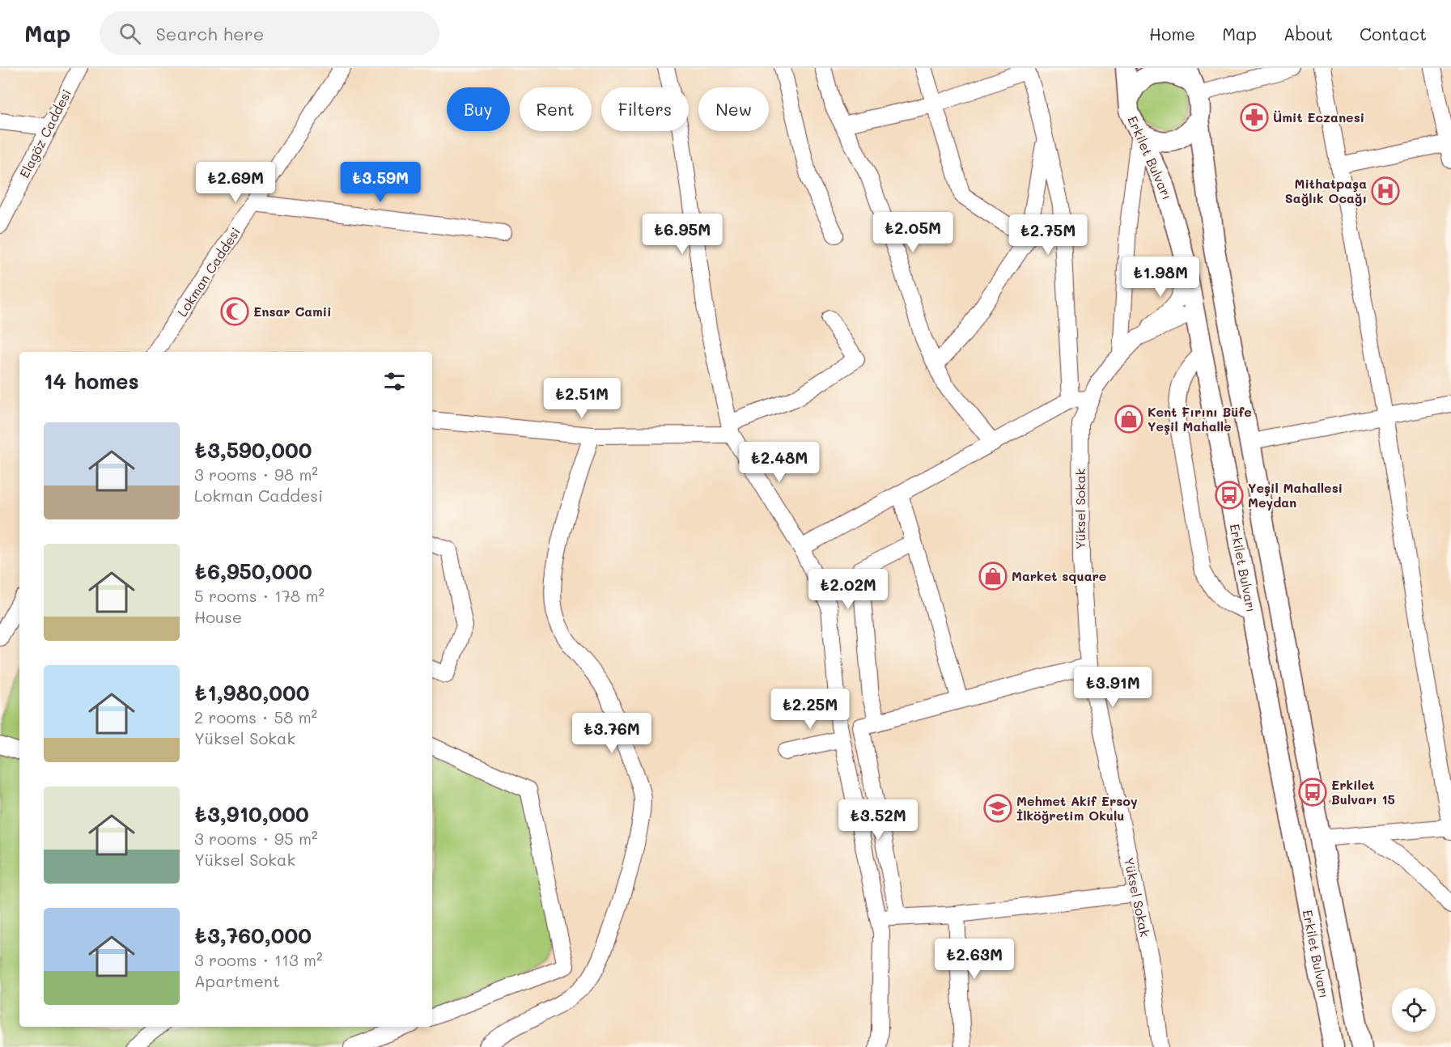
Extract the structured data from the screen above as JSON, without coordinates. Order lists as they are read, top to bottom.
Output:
{
  "streets": {
    "main road": ["Erkilet Bulvarı"],
    "street": ["Elagöz Caddesi", "Lokman Caddesi", "Yüksel Sokak"]
  },
  "crossings": [
    ["Erkilet Bulvarı", "Yüksel Sokak"]
  ],
  "places": {
    "pharmacy": ["Ümit Eczanesi"],
    "hospital": ["Mithatpaşa Sağlık Ocağı"],
    "mosque": ["Ensar Camii"],
    "shop": ["Kent Fırını Büfe Yeşil Mahalle", "Market square"],
    "bus stop": ["Yeşil Mahallesi Meydan", "Erkilet Bulvarı 15"],
    "school or university": ["Mehmet Akif Ersoy İlköğretim Okulu"]
  },
  "page": {
    "header": "Map",
    "search": "Search here",
    "nav": [
      "Home",
      "Map",
      "About",
      "Contact"
    ],
    "chip": [
      "Buy",
      "Rent",
      "Filters",
      "New"
    ],
    "price": [
      "₺2.69M",
      "₺3.59M",
      "₺2.05M",
      "₺6.95M",
      "₺2.75M",
      "₺1.98M",
      "₺2.51M",
      "₺2.48M",
      "₺2.02M",
      "₺3.91M",
      "₺2.25M",
      "₺3.76M",
      "₺3.52M",
      "₺2.63M"
    ],
    "heading": "14 homes",
    "list": [
      {
        "name": "₺3,590,000",
        "note": "3 rooms · 98 m² · Lokman Caddesi"
      },
      {
        "name": "₺6,950,000",
        "note": "5 rooms · 178 m² · House"
      },
      {
        "name": "₺1,980,000",
        "note": "2 rooms · 58 m² · Yüksel Sokak"
      },
      {
        "name": "₺3,910,000",
        "note": "3 rooms · 95 m² · Yüksel Sokak"
      },
      {
        "name": "₺3,760,000",
        "note": "3 rooms · 113 m² · Apartment"
      }
    ]
  }
}
